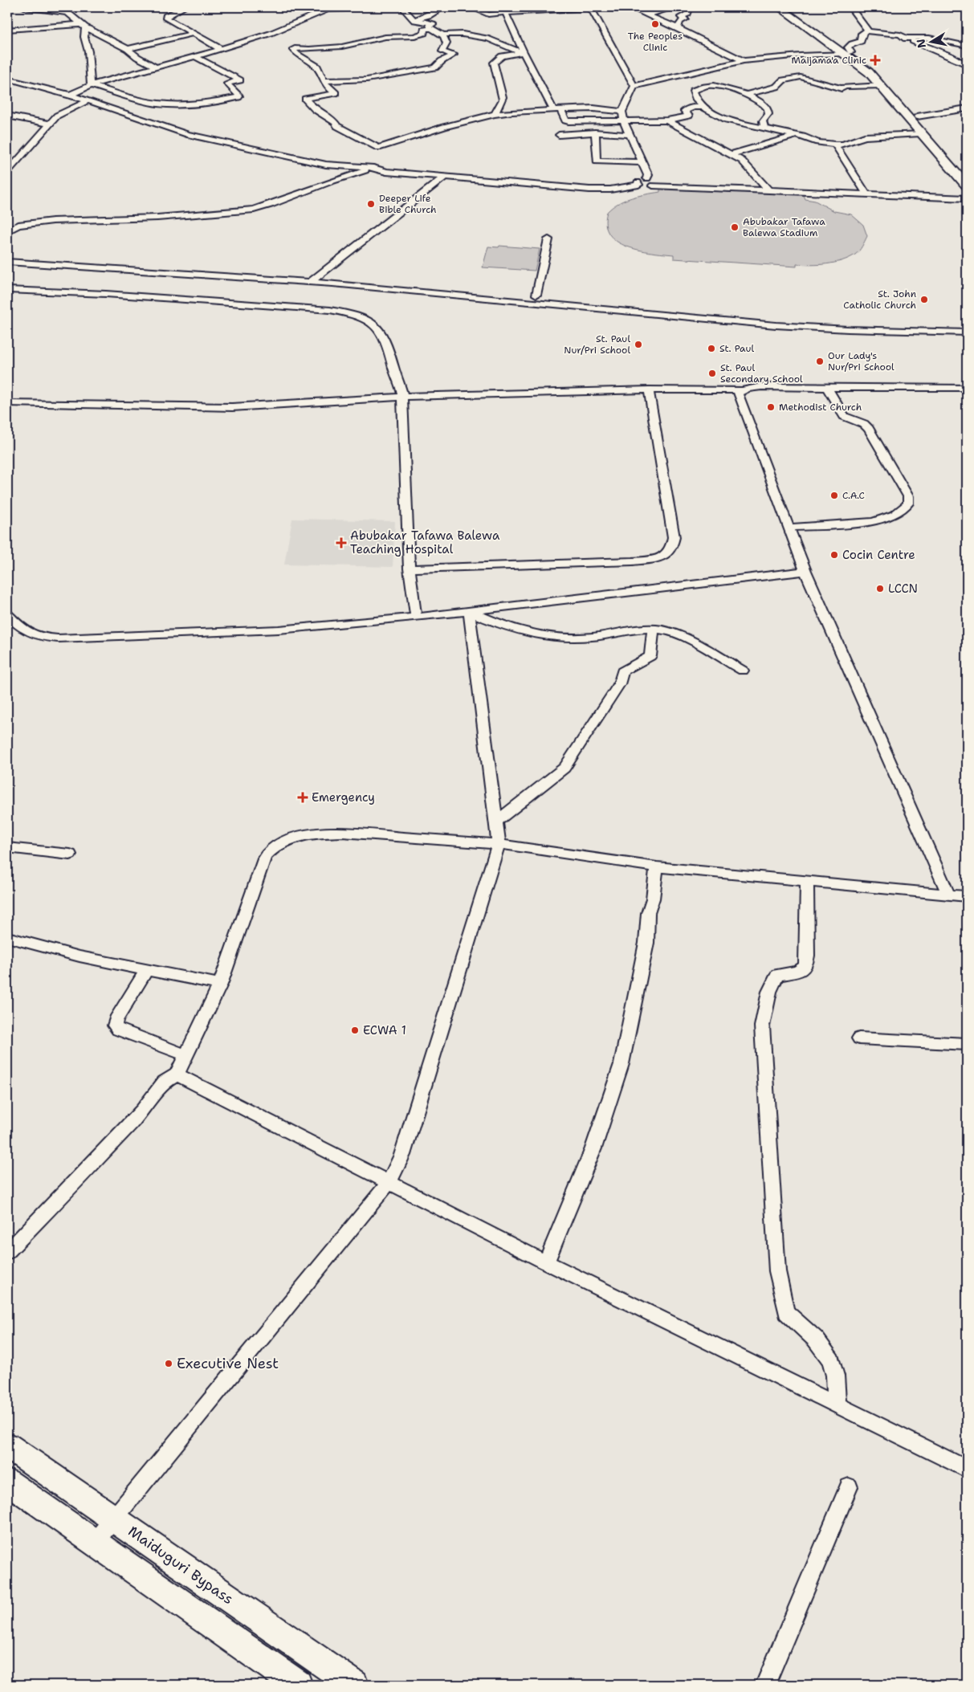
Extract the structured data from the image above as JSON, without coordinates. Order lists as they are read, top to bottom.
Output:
{
  "streets": {
    "highway": ["Maiduguri Bypass"]
  },
  "places": {
    "other": [
      "The Peoples Clinic",
      "Deeper Life Bible Church",
      "Abubakar Tafawa Balewa Stadium",
      "St. John Catholic Church",
      "St. Paul Nur/Pri School",
      "St. Paul",
      "Our Lady's Nur/Pri School",
      "St. Paul Secondary School",
      "Methodist Church",
      "C.A.C",
      "Cocin Centre",
      "LCCN",
      "ECWA 1",
      "Executive Nest"
    ],
    "health": ["Maijama'a Clinic", "Abubakar Tafawa Balewa Teaching Hospital", "Emergency"]
  },
  "north": "left"
}
